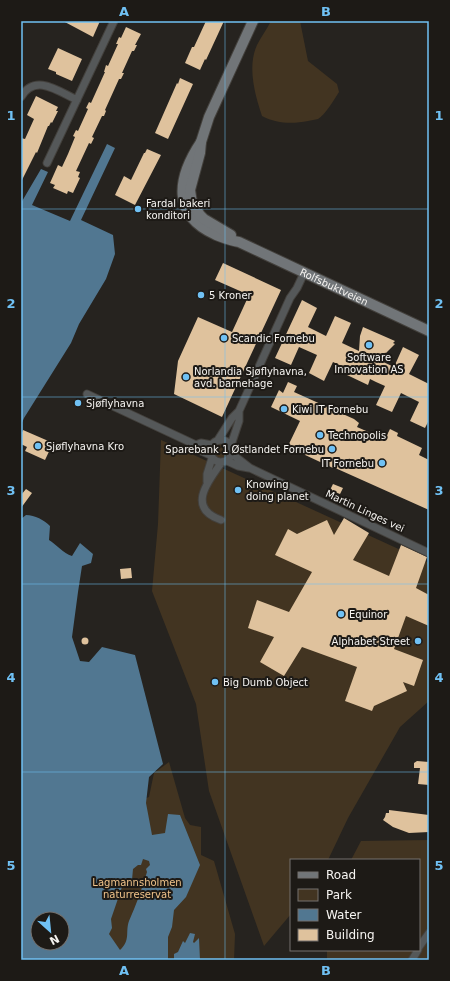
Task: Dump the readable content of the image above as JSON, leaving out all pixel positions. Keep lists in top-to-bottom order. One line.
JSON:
{"streets":{"street":["Rolfsbuktveien","Martin Linges vei"]},"parks":["Lagmannsholmen naturreservat"],"places":["Fardal bakeri konditori","5 Kroner","Scandic Fornebu","Software Innovation AS","Norlandia Sjøflyhavna, avd. barnehage","Sjøflyhavna","Kiwi IT Fornebu","Technopolis","Sjøflyhavna Kro","Sparebank 1 Østlandet Fornebu","IT Fornebu","Knowing doing planet","Equinor","Alphabet Street","Big Dumb Object"],"legend":["Road","Park","Water","Building"],"north":"bottom right","grid":{"columns":["A","B"],"rows":["1","2","3","4","5"]}}
